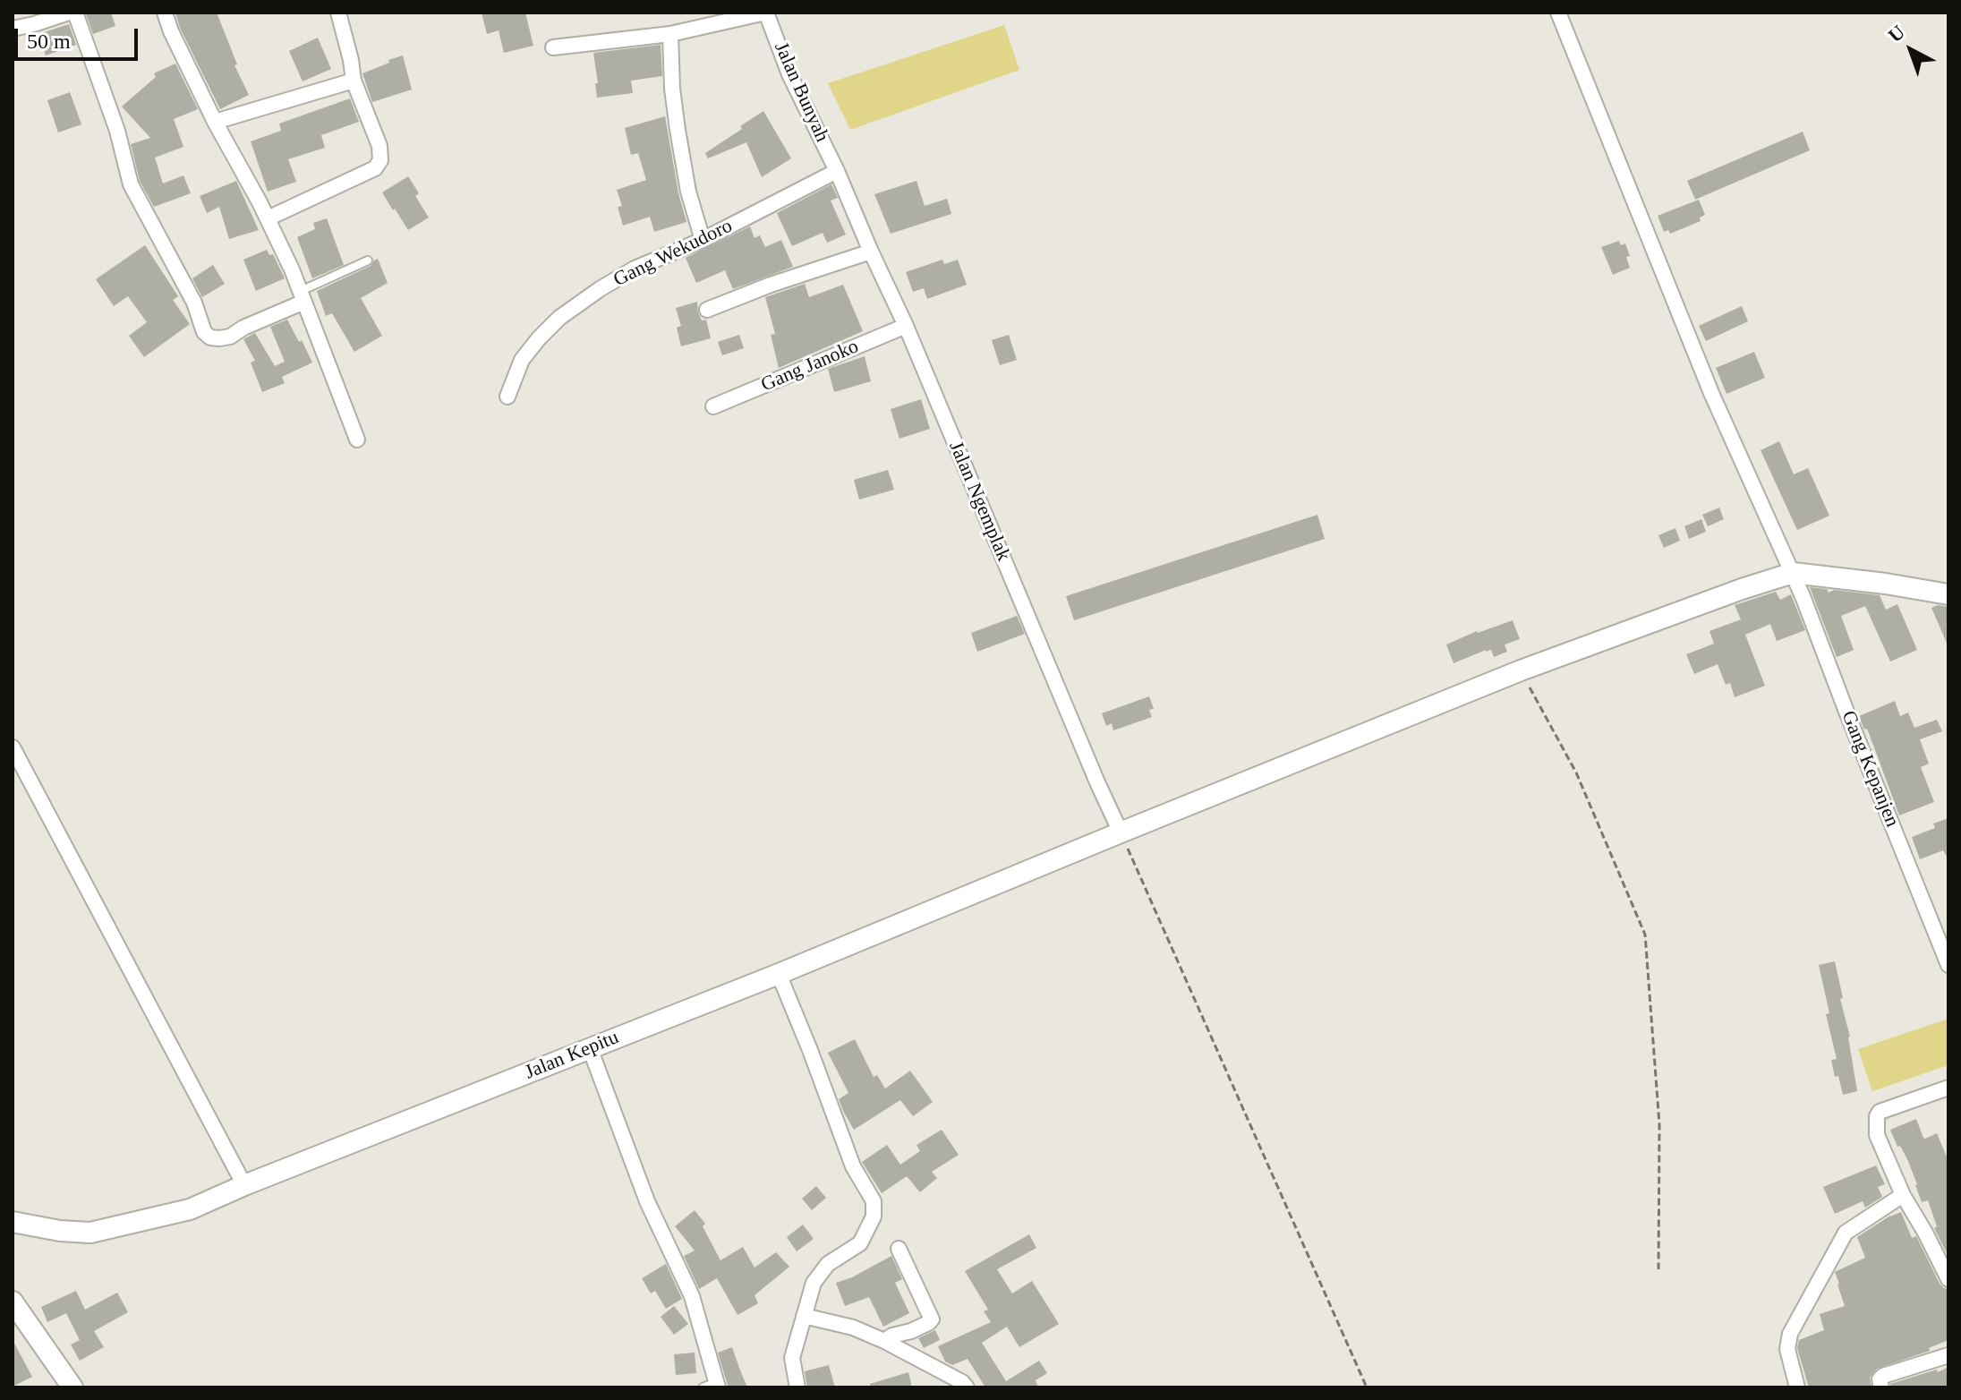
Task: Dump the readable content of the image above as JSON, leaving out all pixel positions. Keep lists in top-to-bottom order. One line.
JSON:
{"streets":{"street":["Jalan Bunyah","Gang Wekudoro","Gang Janoko","Jalan Ngemplak","Gang Kepanjen","Jalan Kepitu"]},"crossings":[["Jalan Bunyah","Gang Wekudoro"],["Jalan Bunyah","Jalan Ngemplak"],["Gang Wekudoro","Jalan Ngemplak"],["Gang Janoko","Jalan Ngemplak"],["Jalan Ngemplak","Jalan Kepitu"],["Gang Kepanjen","Jalan Kepitu"]],"scale_bar":"50 m","north":"top left"}
